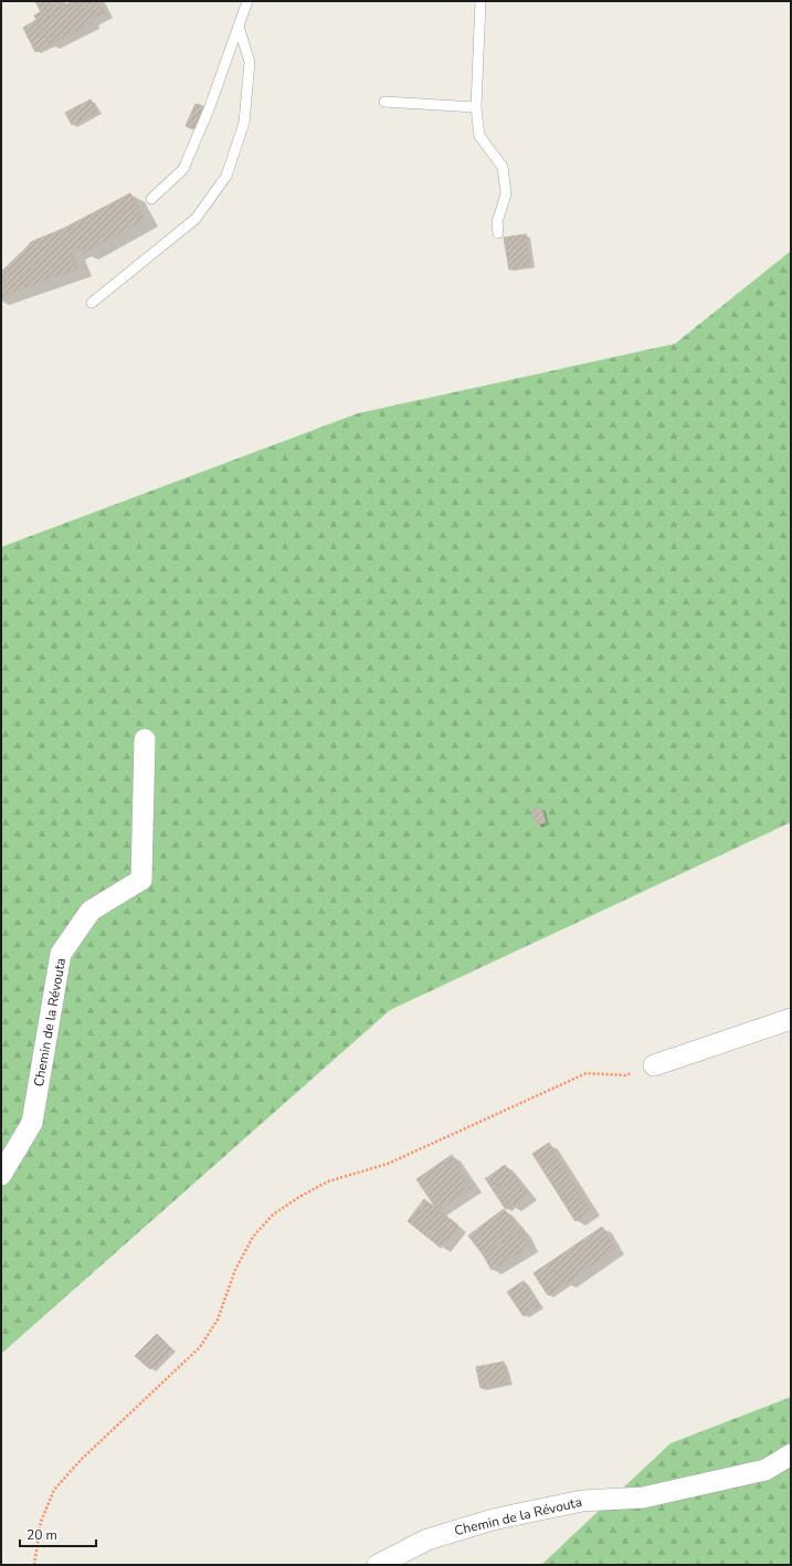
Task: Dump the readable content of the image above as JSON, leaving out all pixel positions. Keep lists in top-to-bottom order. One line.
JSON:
{"streets":{"street":["Chemin de la Révouta"]},"scale_bar":"20 m"}
